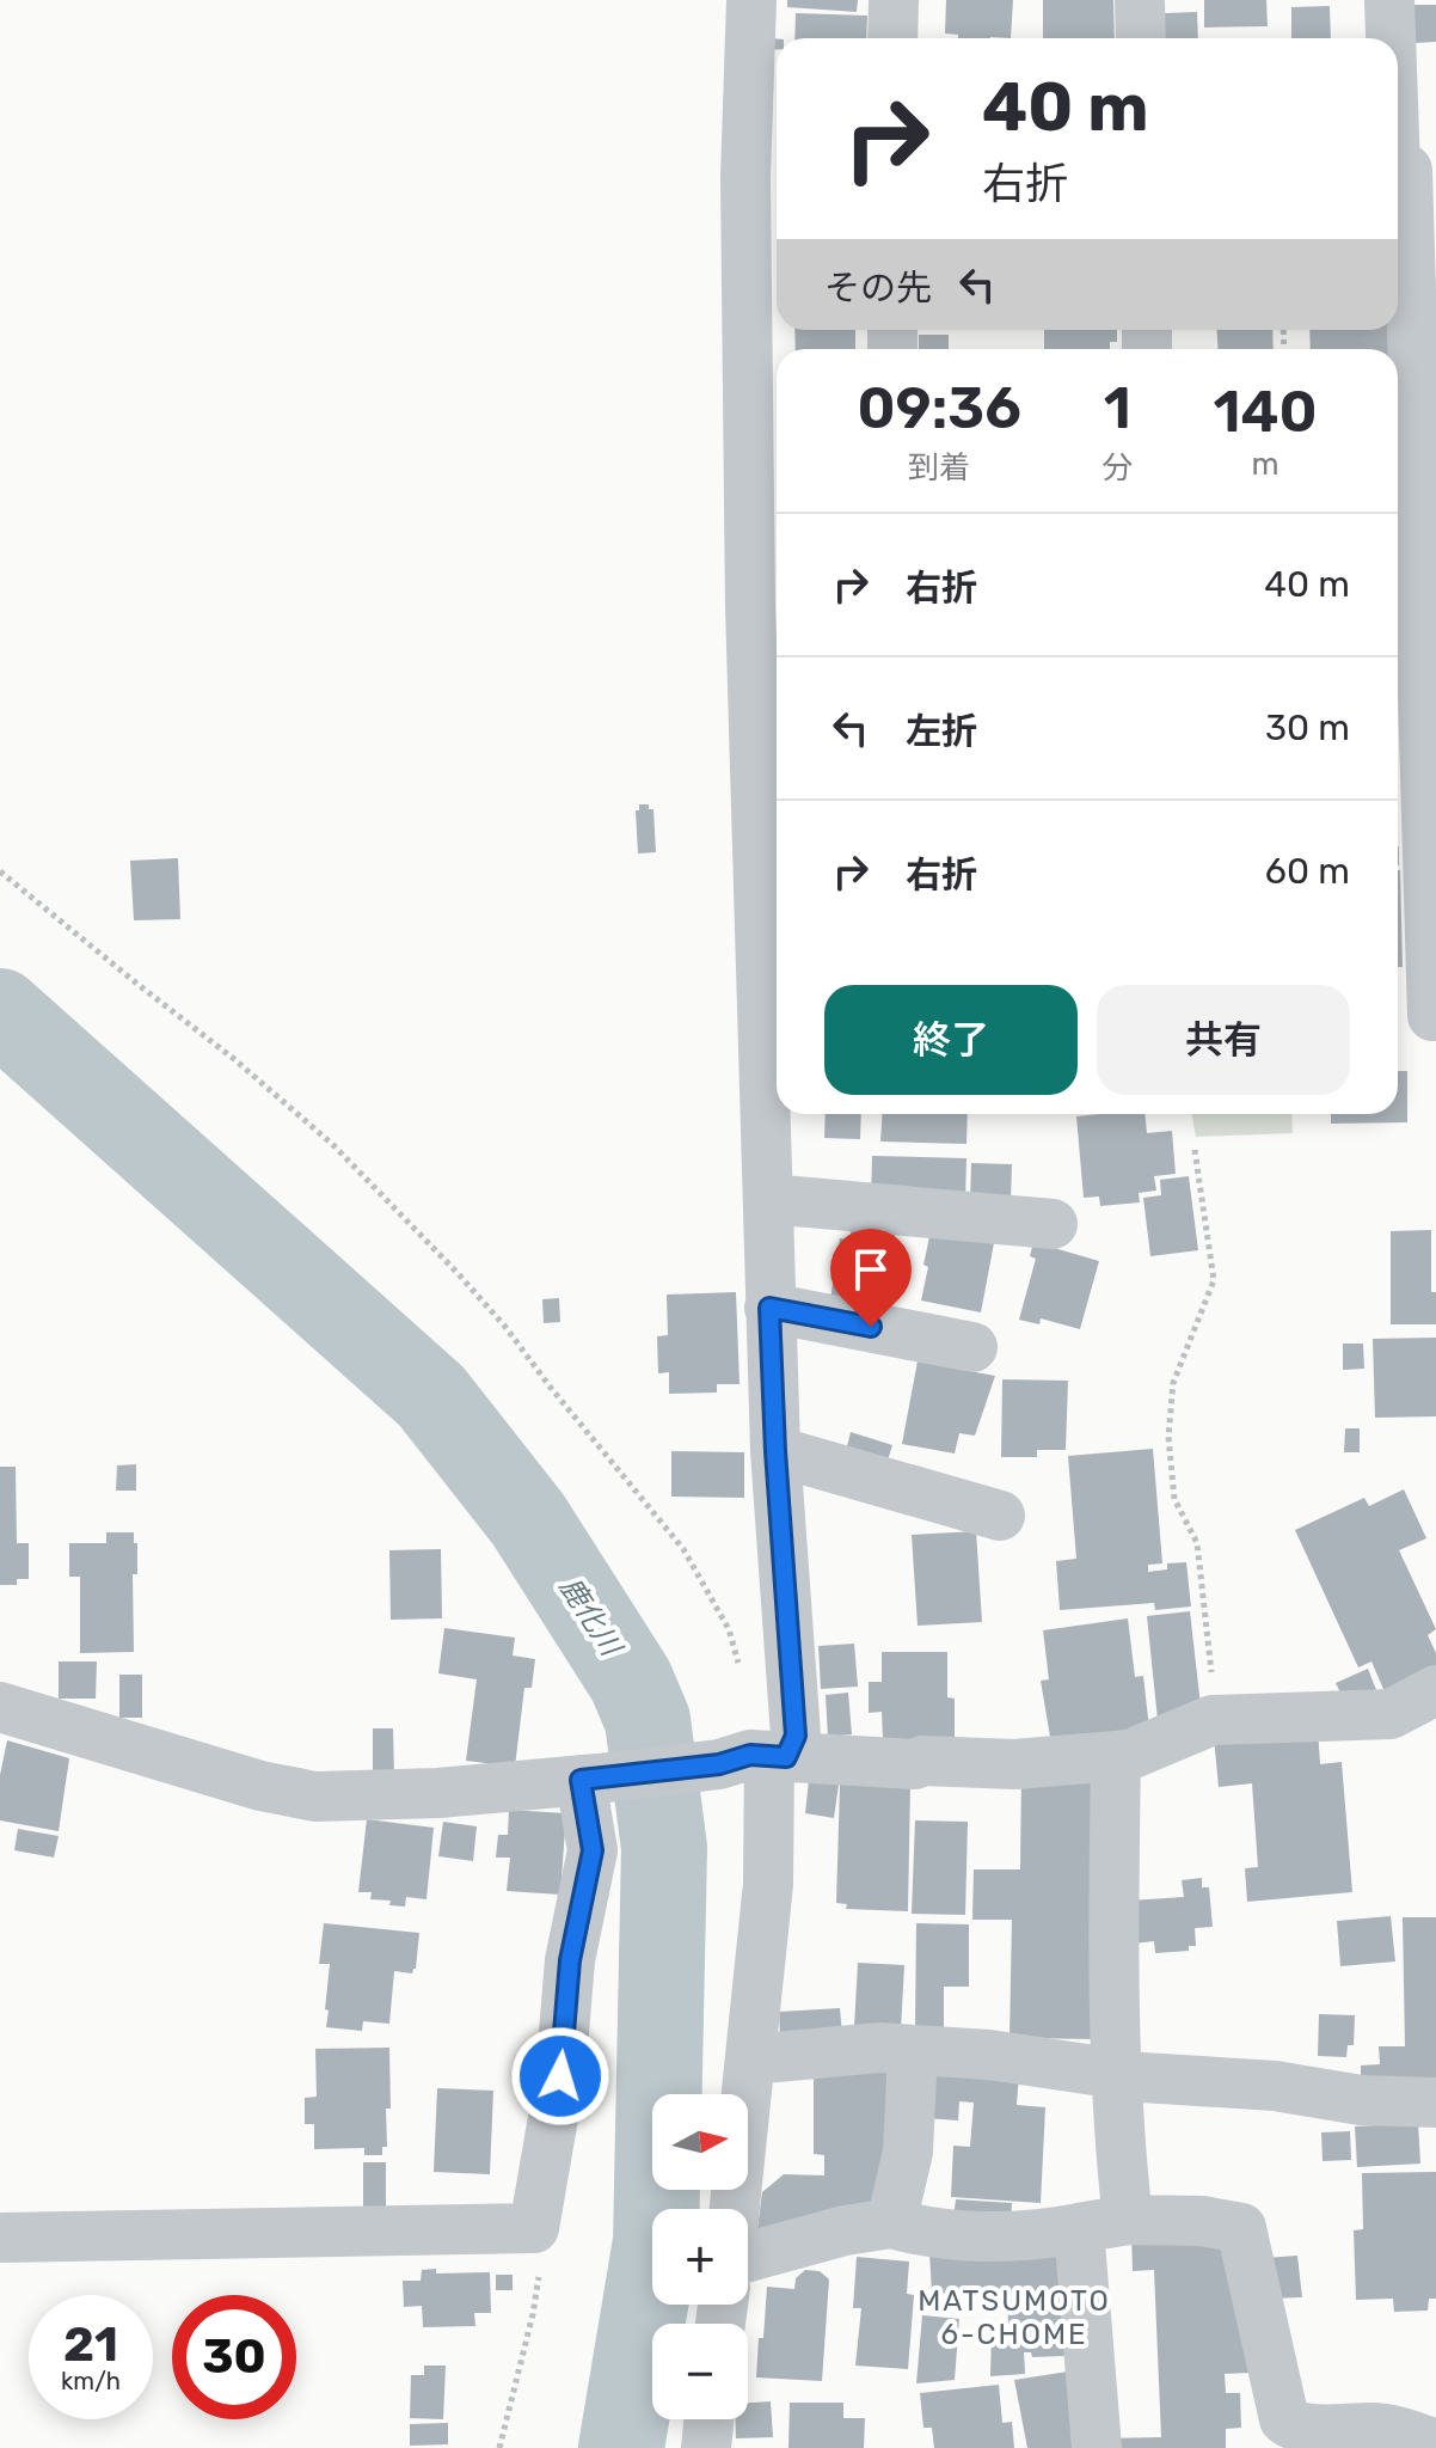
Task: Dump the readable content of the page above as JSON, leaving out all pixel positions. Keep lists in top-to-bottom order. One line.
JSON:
{"districts":["MATSUMOTO 6-CHOME"],"water":["鹿化川"],"north":"right","page":{"turn":["40 m","右折"],"then":"その先","eta":["09:36","到着","1","分","140","m"],"list":[{"name":"右折","value":"40 m"},{"name":"左折","value":"30 m"},{"name":"右折","value":"60 m"}],"buttons":["終了","共有"],"map_buttons":["+","−"],"speed":"21 km/h","limit":"30"}}
